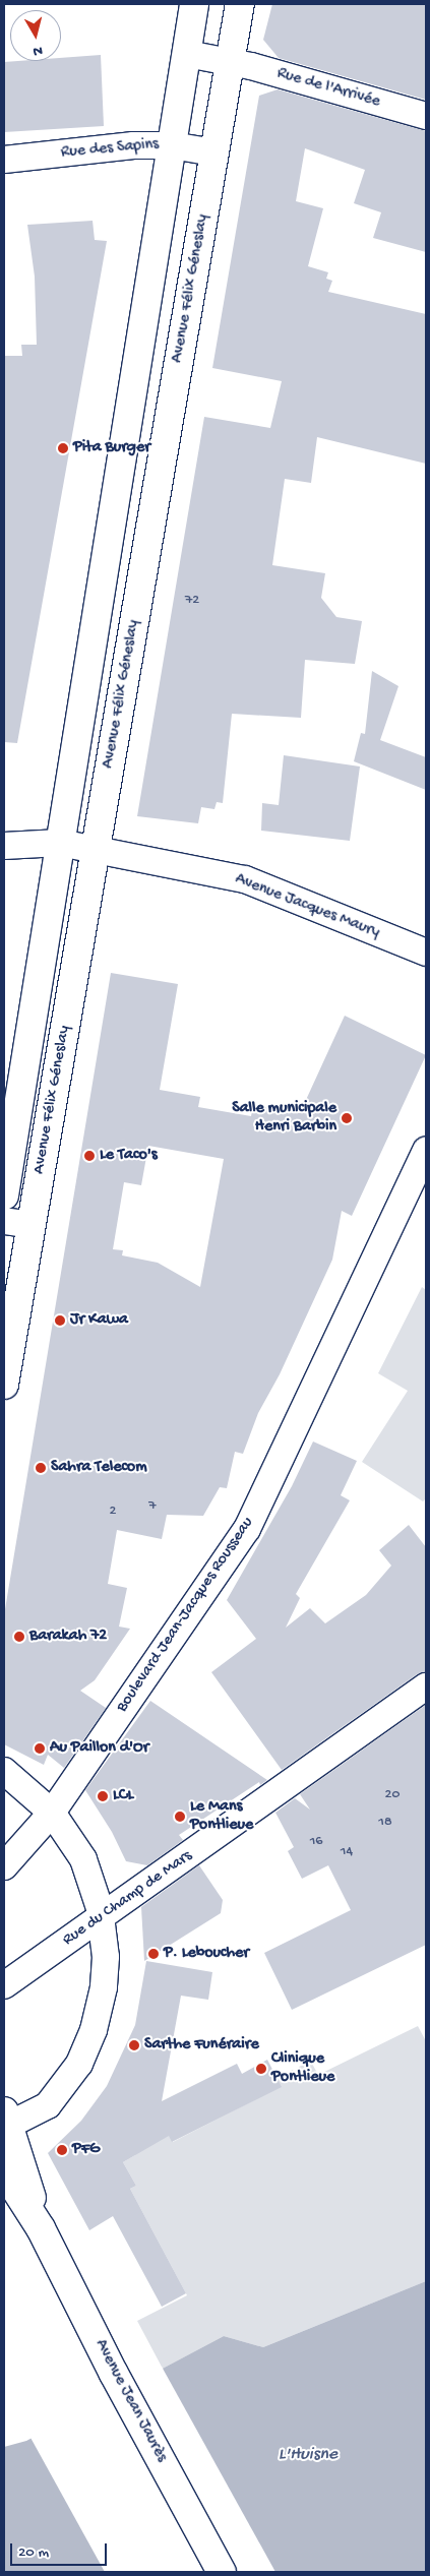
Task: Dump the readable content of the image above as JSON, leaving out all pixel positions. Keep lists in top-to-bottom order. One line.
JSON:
{"streets":{"main road":["Avenue Félix Géneslay","Avenue Jean Jaurès"],"street":["Rue de l'Arrivée","Rue des Sapins","Avenue Jacques Maury","Boulevard Jean-Jacques Rousseau","Rue du Champ de Mars"]},"crossings":[["Rue de l'Arrivée","Avenue Félix Géneslay"],["Rue des Sapins","Avenue Félix Géneslay"],["Avenue Félix Géneslay","Avenue Jacques Maury"]],"water":["L'Huisne"],"places":["Pita Burger","Salle municipale Henri Barbin","Le Taco's","Jr Kawa","Sahra Telecom","Barakah 72","Au Paillon d'Or","LCL","Le Mans Pontlieue","P. Leboucher","Sarthe Funéraire","Clinique Pontlieue","PFG"],"house_numbers":["72","7","2","20","18","16","14"],"scale_bar":"20 m","north":"bottom"}
